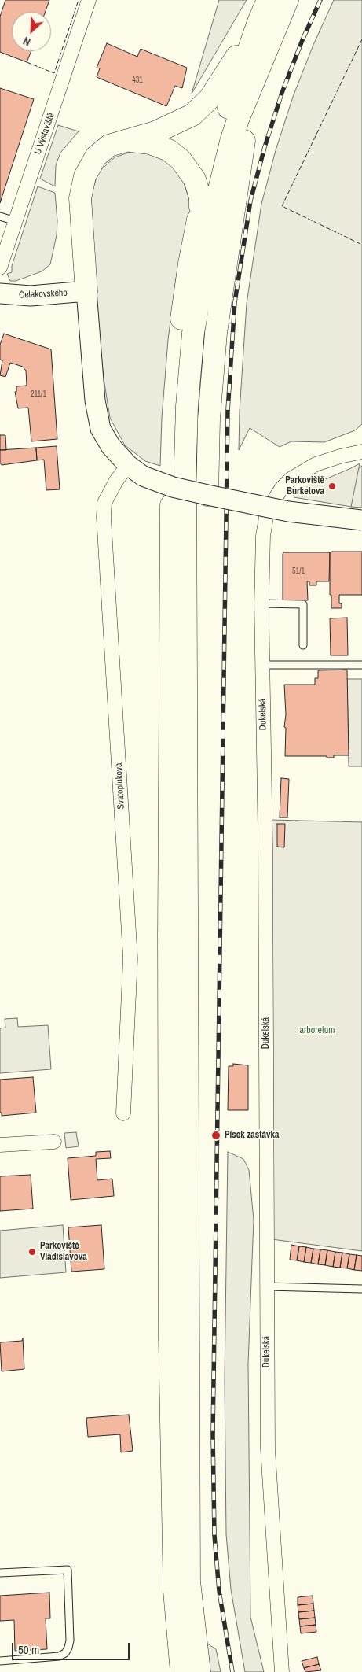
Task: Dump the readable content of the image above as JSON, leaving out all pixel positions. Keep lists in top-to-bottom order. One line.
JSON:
{"streets":{"main road":["Čelakovského"],"street":["U Výstaviště","Dukelská","Svatoplukova"]},"parks":["arboretum"],"places":["Parkoviště Burketova","Písek zastávka","Parkoviště Vladislavova"],"house_numbers":["431","211/1","51/1"],"scale_bar":"50 m","north":"bottom left"}
